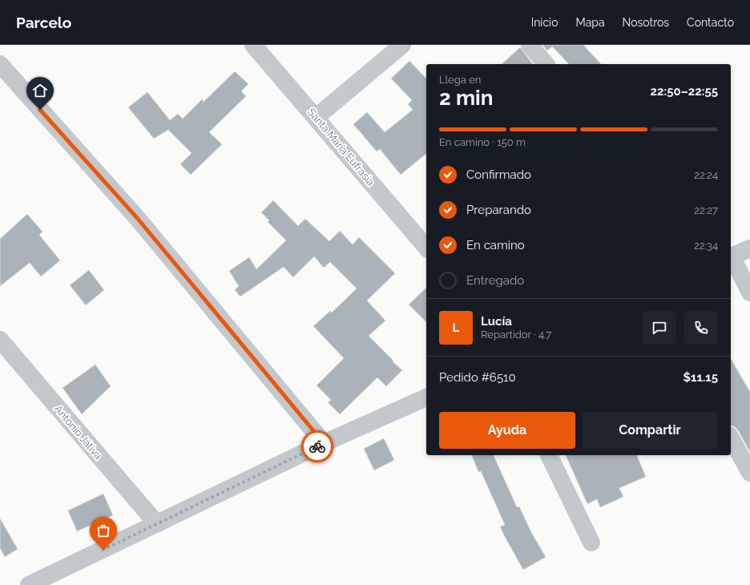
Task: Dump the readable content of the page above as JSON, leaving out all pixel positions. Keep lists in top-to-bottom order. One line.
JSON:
{"streets":{"street":["Santa María Eufrasia","Antonio Játiva"]},"page":{"header":"Parcelo","nav":["Inicio","Mapa","Nosotros","Contacto"],"heading":["2 min","Llega en","22:50–22:55"],"panel":["Lucía","Repartidor · 4.7","Pedido #6510","$11.15"],"bar":"En camino · 150 m","list":[["Confirmado","22:24"],["Preparando","22:27"],["En camino","22:34"],"Entregado"],"round":"L","buttons":["Ayuda","Compartir"]}}
